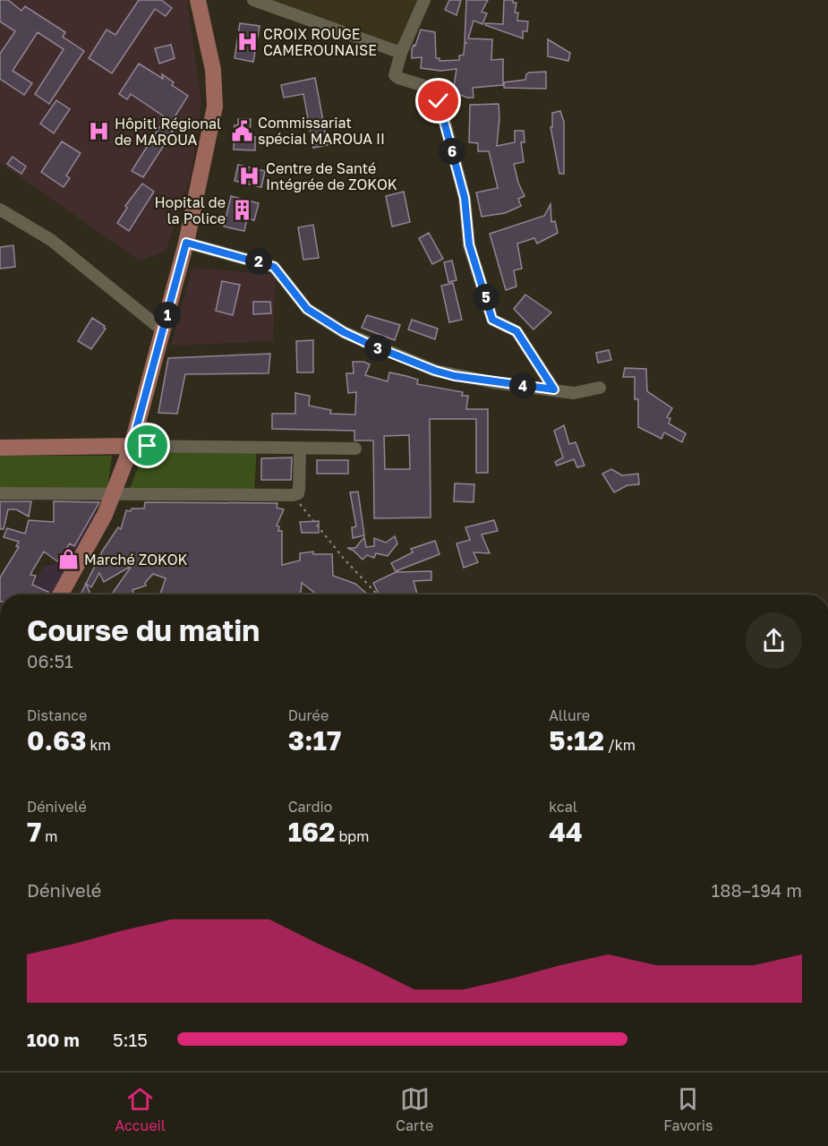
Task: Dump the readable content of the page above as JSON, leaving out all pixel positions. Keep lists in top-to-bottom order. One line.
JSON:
{"places":{"hospital":["CROIX ROUGE CAMEROUNAISE","Hôpitl Régional de MAROUA","Centre de Santé Intégrée de ZOKOK"],"public building":["Commissariat spécial MAROUA II"],"building":["Hopital de la Police"],"shop":["Marché ZOKOK"]},"page":{"pins":["6","2","5","1","3","4"],"heading":["Course du matin","06:51"],"stats":[["Distance","0.63 km"],["Durée","3:17"],["Allure","5:12 /km"],["Dénivelé","7 m"],["Cardio","162 bpm"],["kcal","44"]],"chart":["Dénivelé","188–194 m"],"list":[{"name":"100 m","note":"5:15"}],"tabs":["Accueil","Carte","Favoris"]}}
